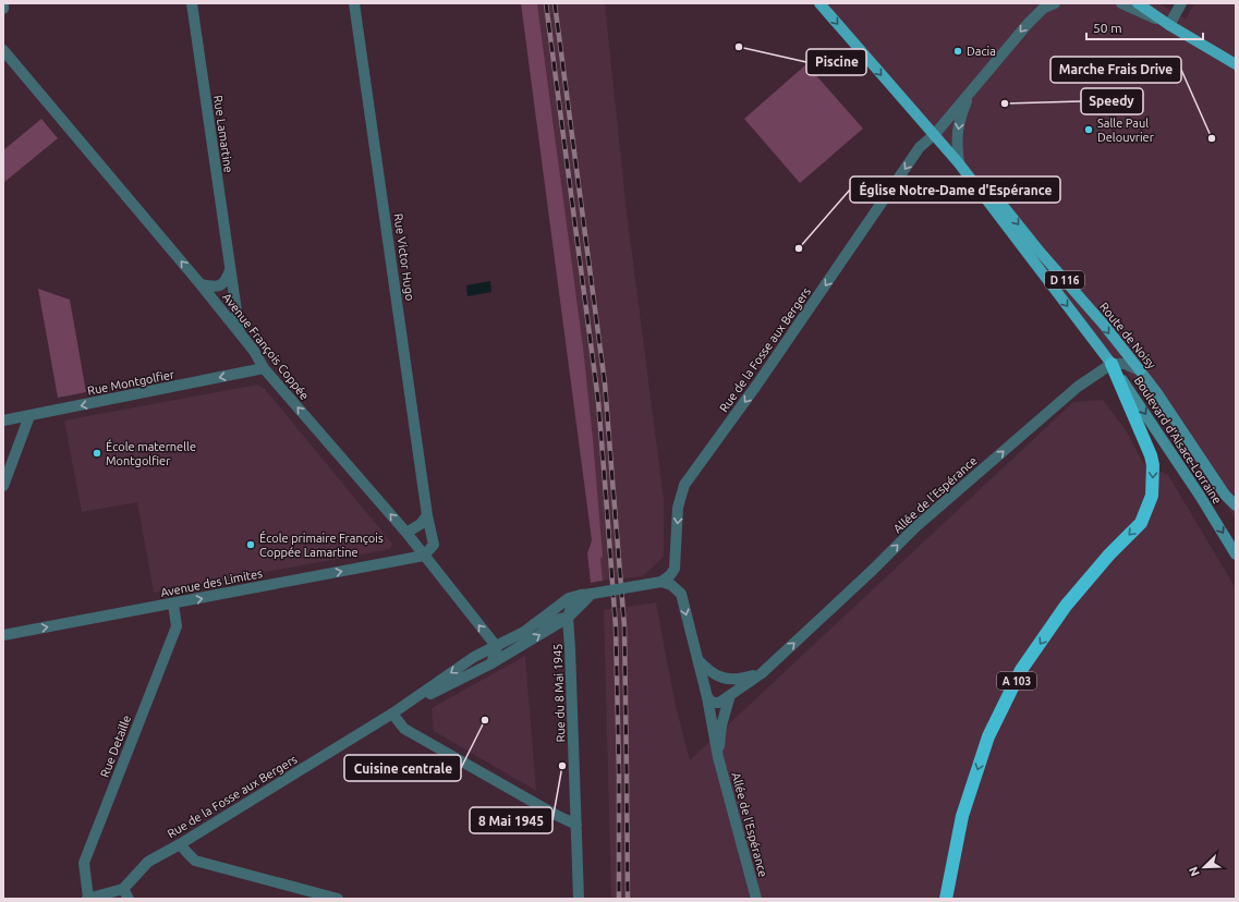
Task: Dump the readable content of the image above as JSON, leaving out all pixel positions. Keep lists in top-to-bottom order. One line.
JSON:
{"streets":{"highway":["A 103"],"main road":["D 116","Route de Noisy","Boulevard d'Alsace-Lorraine"],"street":["Rue Lamartine","Rue Victor Hugo","Avenue François Coppée","Rue de la Fosse aux Bergers","Rue Montgolfier","Allée de l'Espérance","Avenue des Limites","Rue du 8 Mai 1945","Rue Detaille"]},"crossings":[["Rue Lamartine","Avenue François Coppée"],["Rue Victor Hugo","Avenue François Coppée"],["Rue Victor Hugo","Avenue des Limites"],["Route de Noisy","Rue de la Fosse aux Bergers"],["Route de Noisy","Boulevard d'Alsace-Lorraine"],["Route de Noisy","Allée de l'Espérance"],["Route de Noisy","A 103"],["Avenue François Coppée","Rue de la Fosse aux Bergers"],["Avenue François Coppée","Rue Montgolfier"],["Avenue François Coppée","Avenue des Limites"],["Rue de la Fosse aux Bergers","Allée de l'Espérance"],["Rue de la Fosse aux Bergers","Rue du 8 Mai 1945"],["Rue de la Fosse aux Bergers","Rue Detaille"],["Boulevard d'Alsace-Lorraine","Allée de l'Espérance"],["Boulevard d'Alsace-Lorraine","A 103"],["Allée de l'Espérance","A 103"],["Avenue des Limites","Rue Detaille"]],"one_way":["Route de Noisy","Avenue François Coppée","Rue Montgolfier","Boulevard d'Alsace-Lorraine","Allée de l'Espérance","Avenue des Limites"],"places":["Piscine","Dacia","Speedy","Salle Paul Delouvrier","Marche Frais Drive","Église Notre-Dame d'Espérance","École maternelle Montgolfier","École primaire François Coppée Lamartine","Cuisine centrale","8 Mai 1945"],"scale_bar":"50 m","north":"bottom left"}
